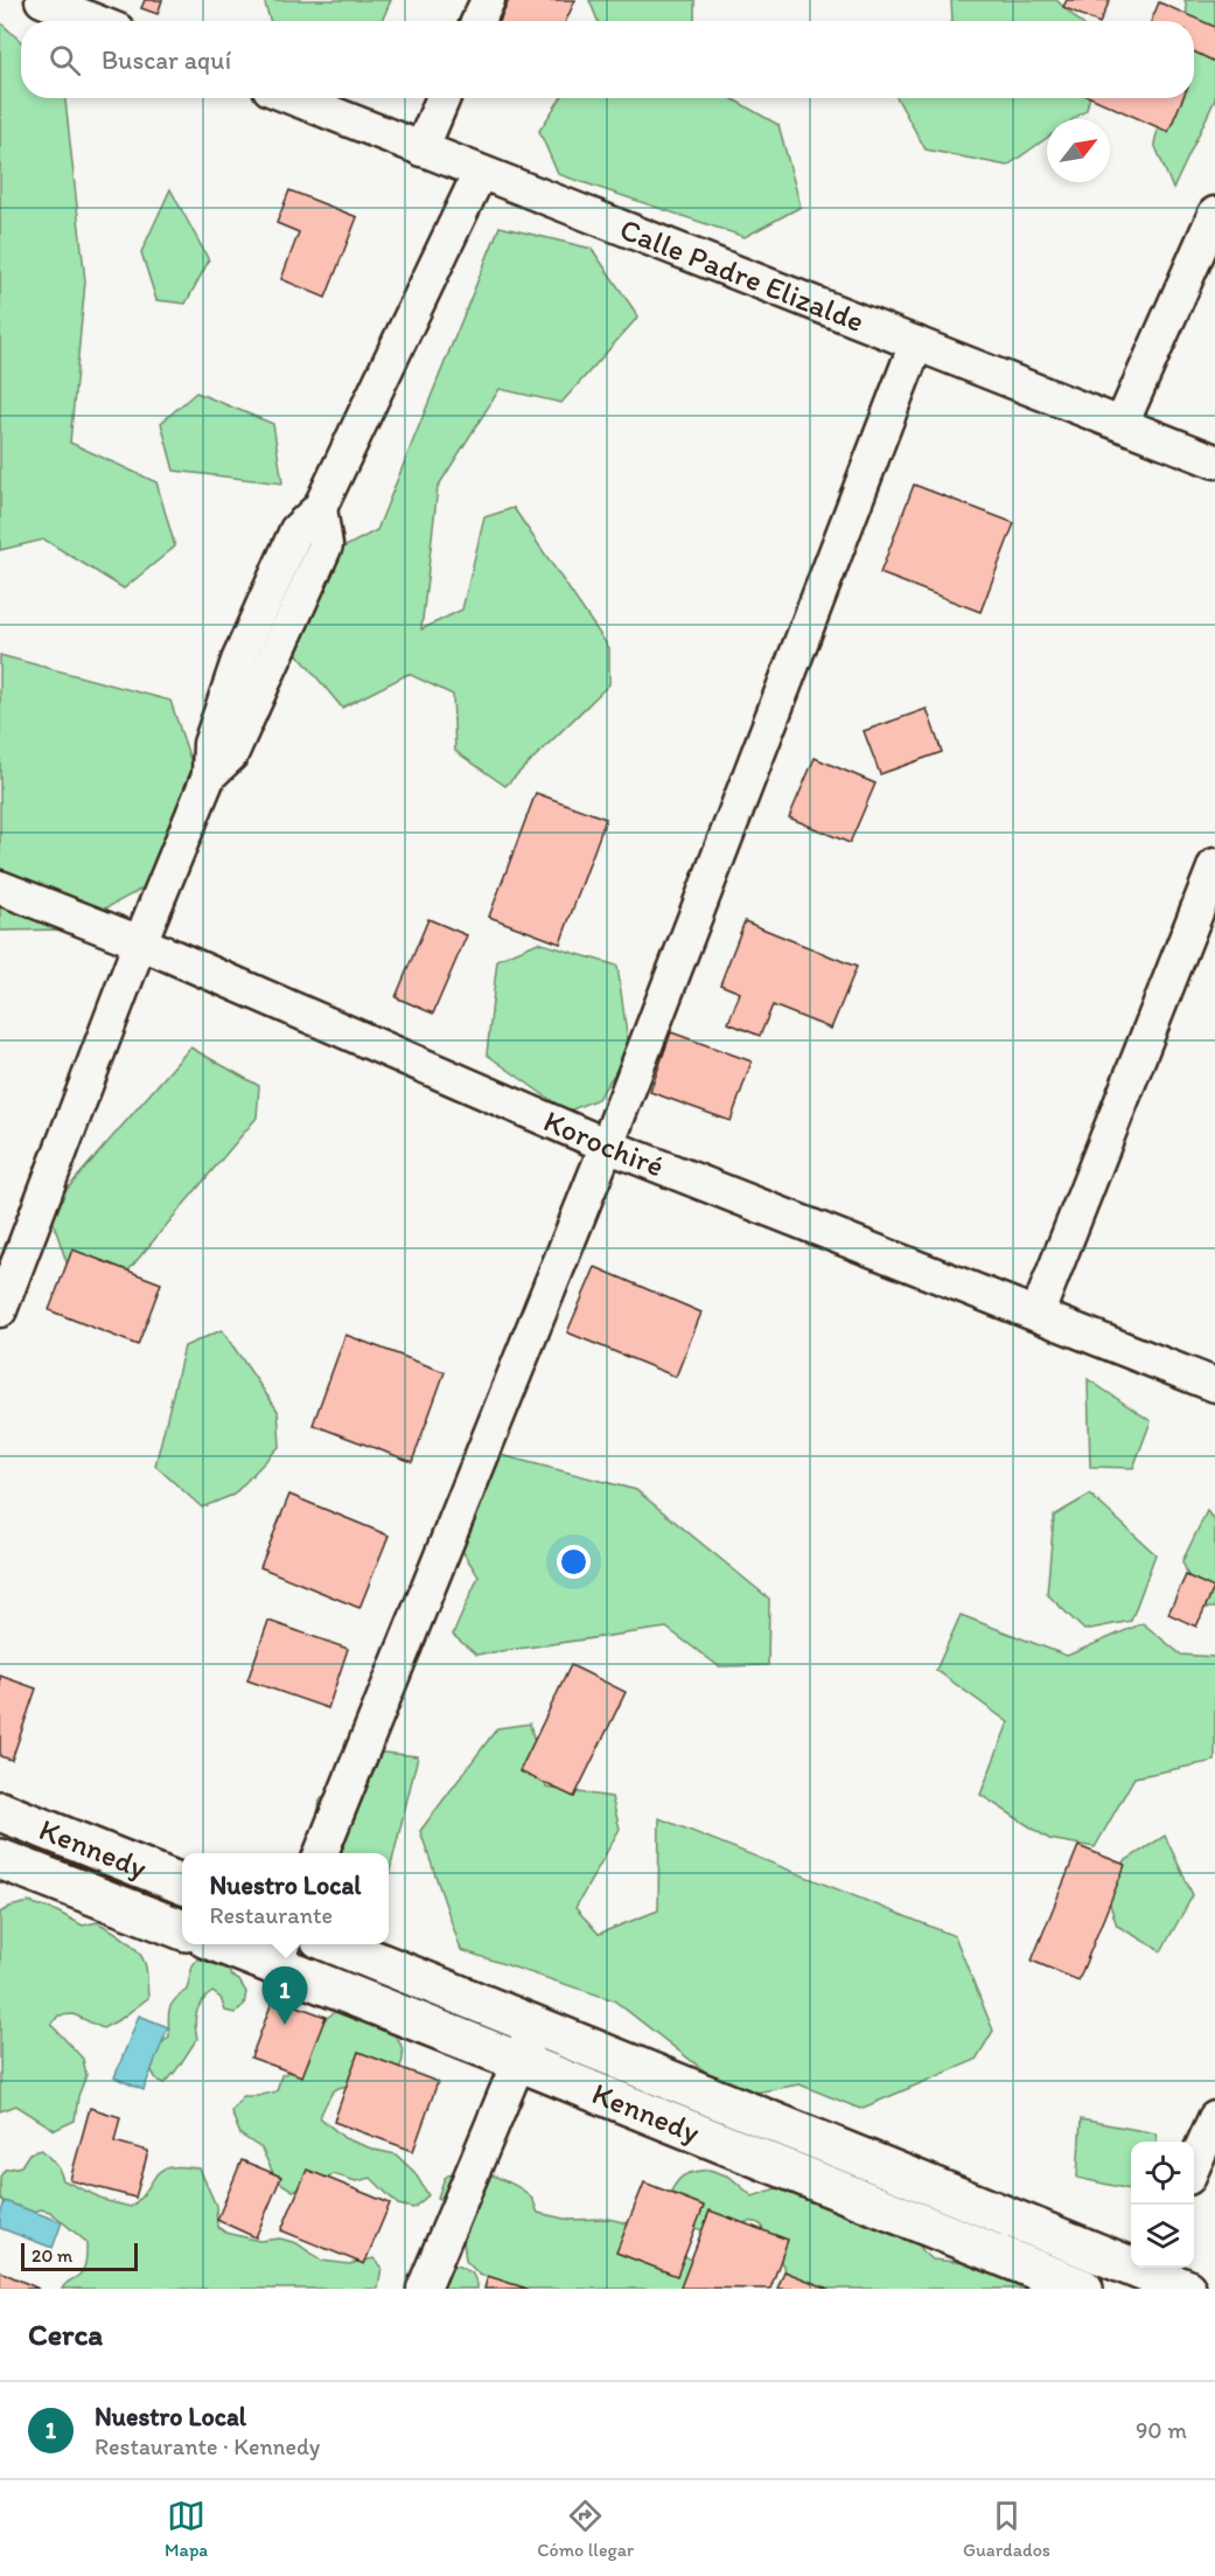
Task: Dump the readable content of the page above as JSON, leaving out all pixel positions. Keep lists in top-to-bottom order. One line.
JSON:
{"streets":{"main road":["Kennedy"],"street":["Calle Padre Elizalde","Korochiré"]},"scale_bar":"20 m","north":"top right","page":{"search":"Buscar aquí","popup":["Nuestro Local","Restaurante"],"pins":"1","scale":"20 m","heading":"Cerca","list":[{"mark":"1","name":"Nuestro Local","note":"Restaurante · Kennedy","value":"90 m"}],"nav":["Mapa","Cómo llegar","Guardados"]}}
